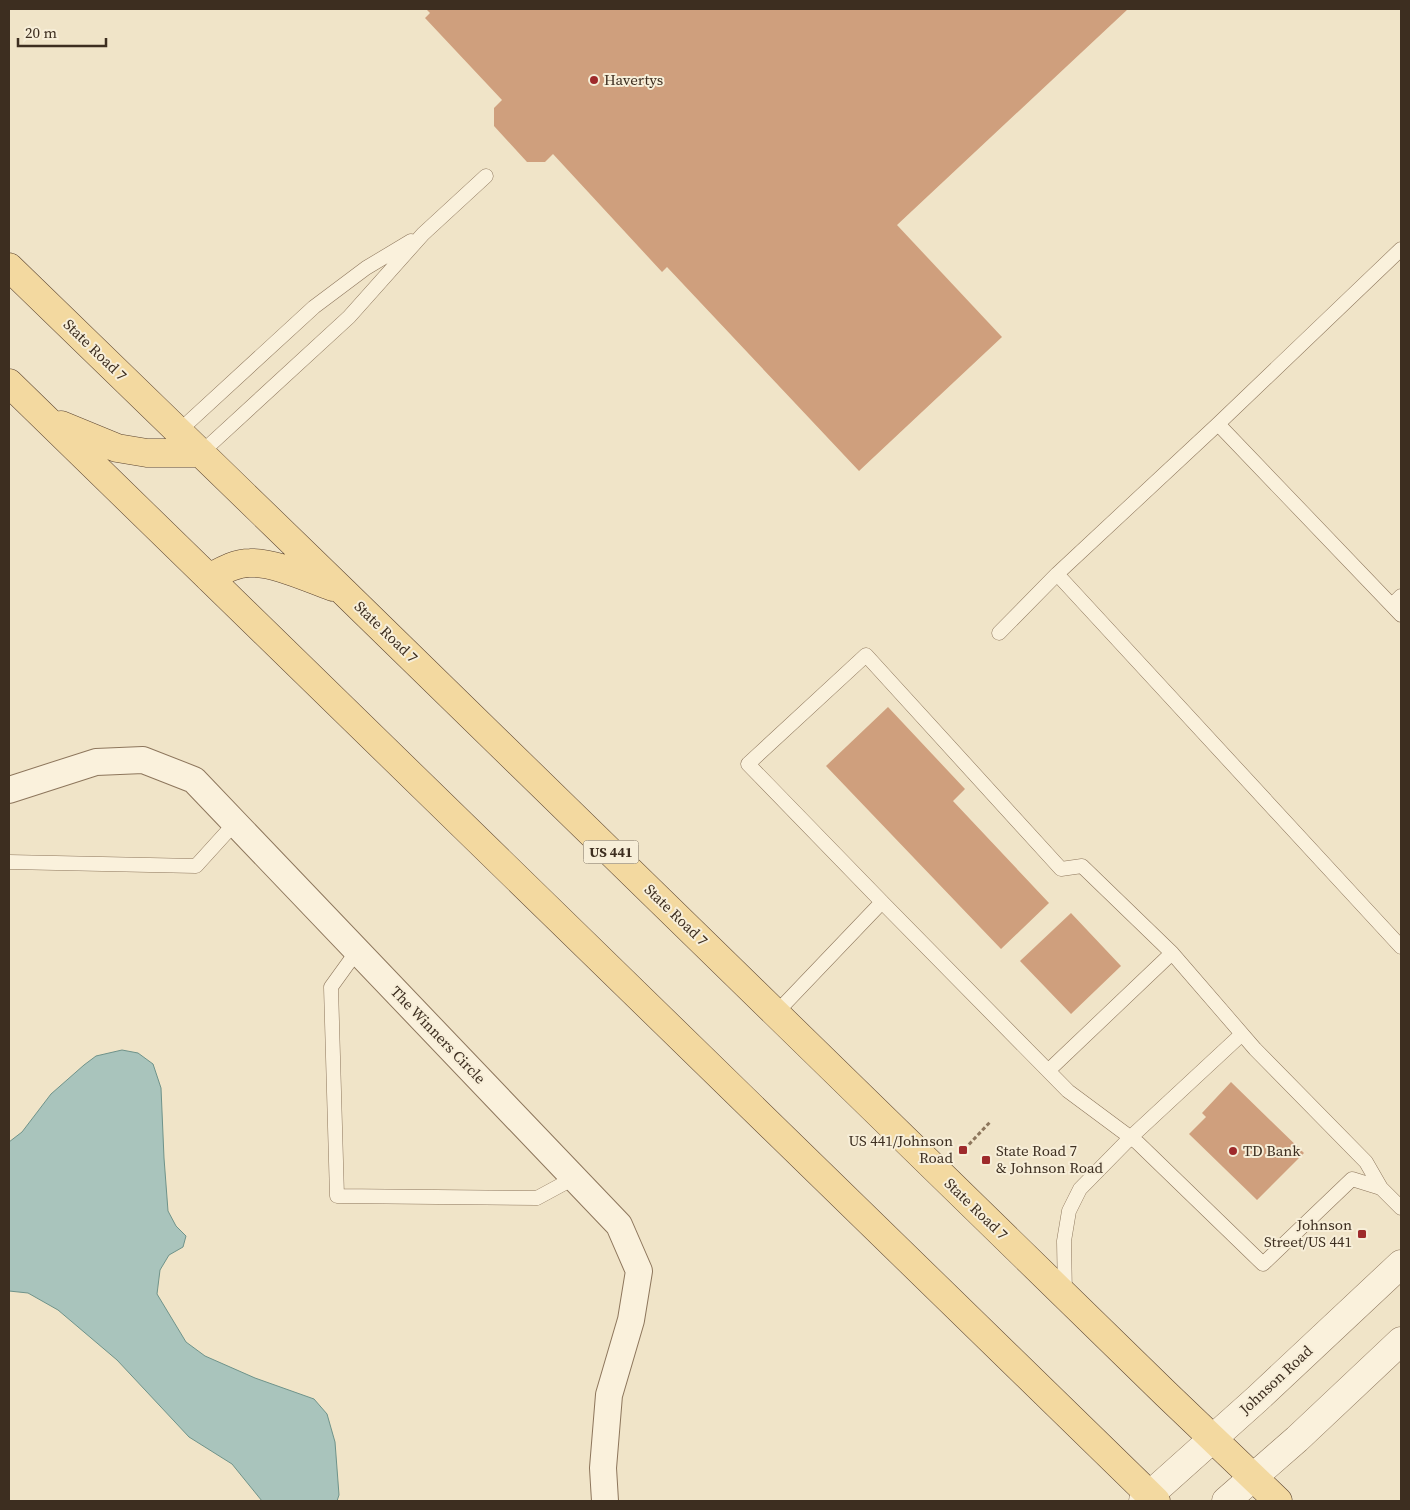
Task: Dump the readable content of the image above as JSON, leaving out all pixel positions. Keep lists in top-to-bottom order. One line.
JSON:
{"streets":{"main road":["State Road 7","US 441"],"street":["The Winners Circle","Johnson Road"]},"crossings":[["State Road 7","Johnson Road"]],"places":{"other":["Havertys","TD Bank"],"transit":["US 441/Johnson Road","State Road 7 & Johnson Road","Johnson Street/US 441"]},"scale_bar":"20 m"}
